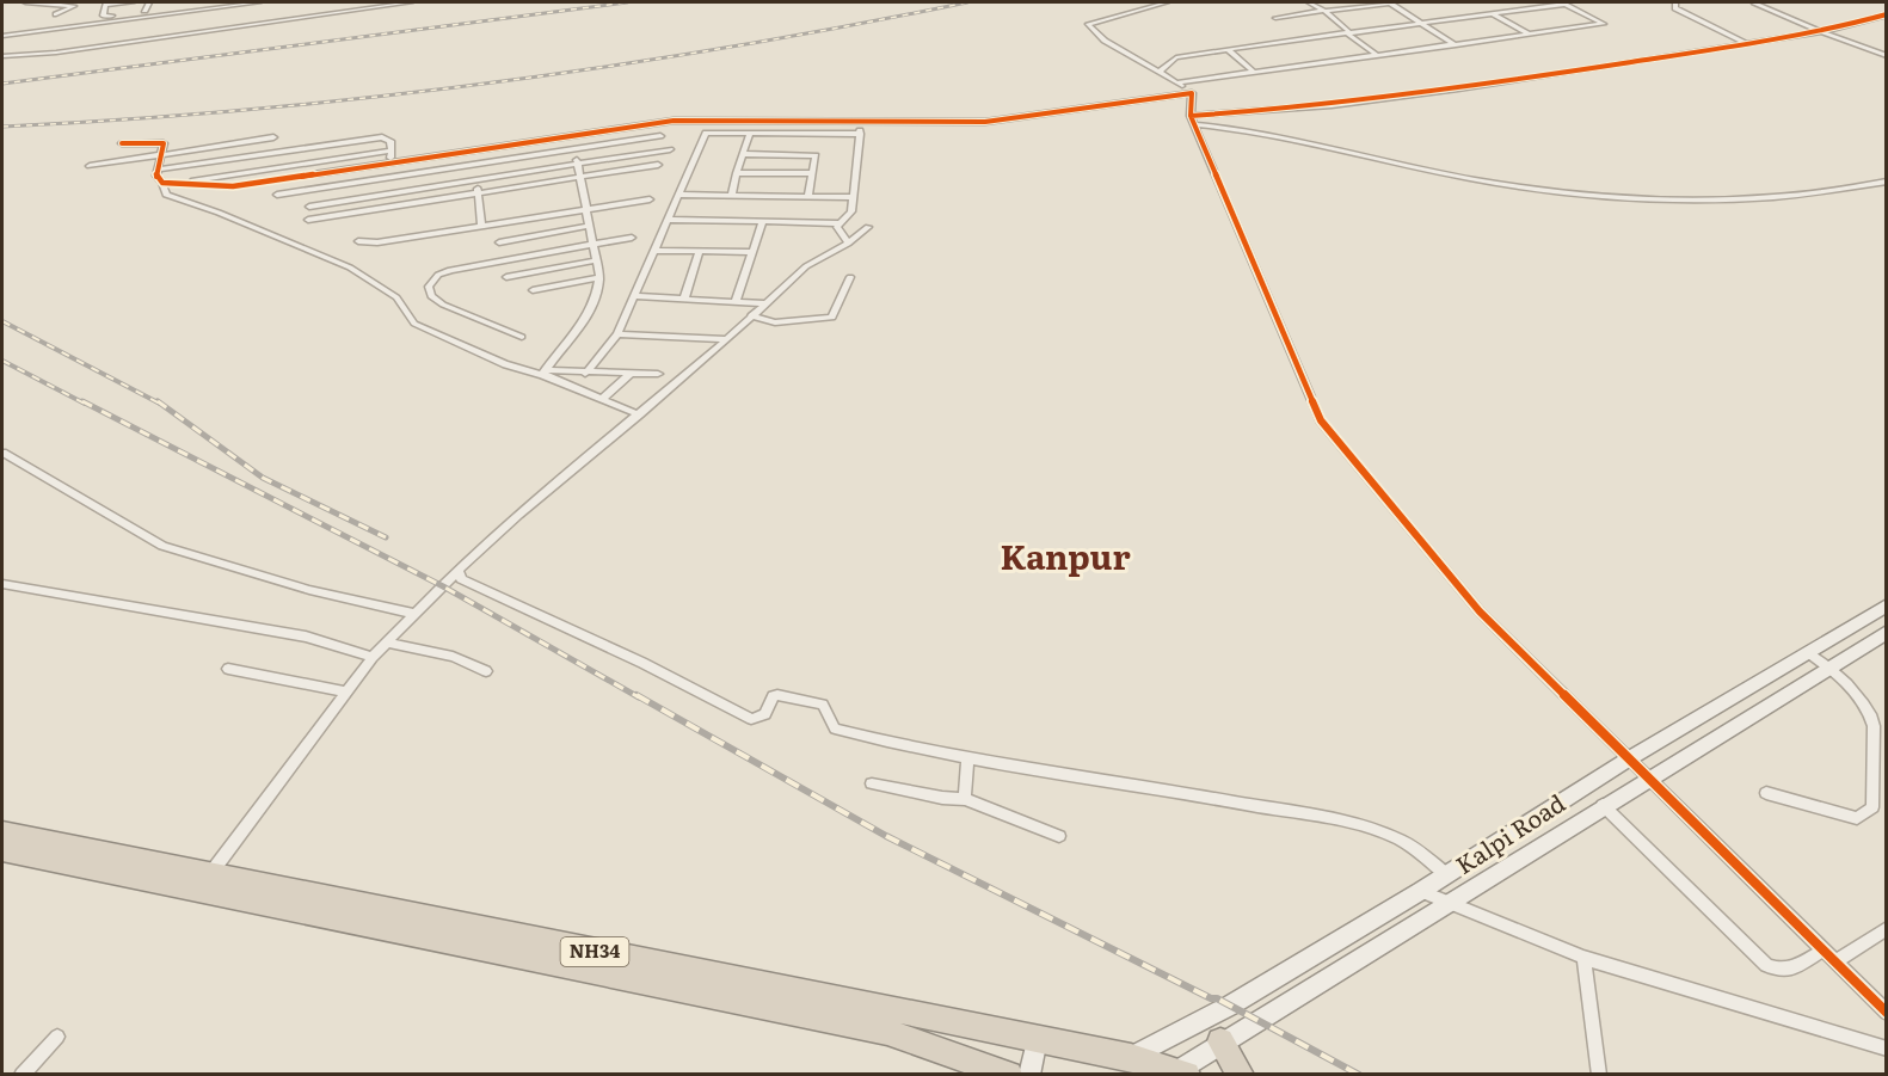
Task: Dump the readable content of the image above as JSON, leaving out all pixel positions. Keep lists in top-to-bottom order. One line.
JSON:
{"streets":{"highway":["NH34"],"main road":["Kalpi Road"]},"crossings":[["Kalpi Road","NH34"]],"districts":["Kanpur"]}
